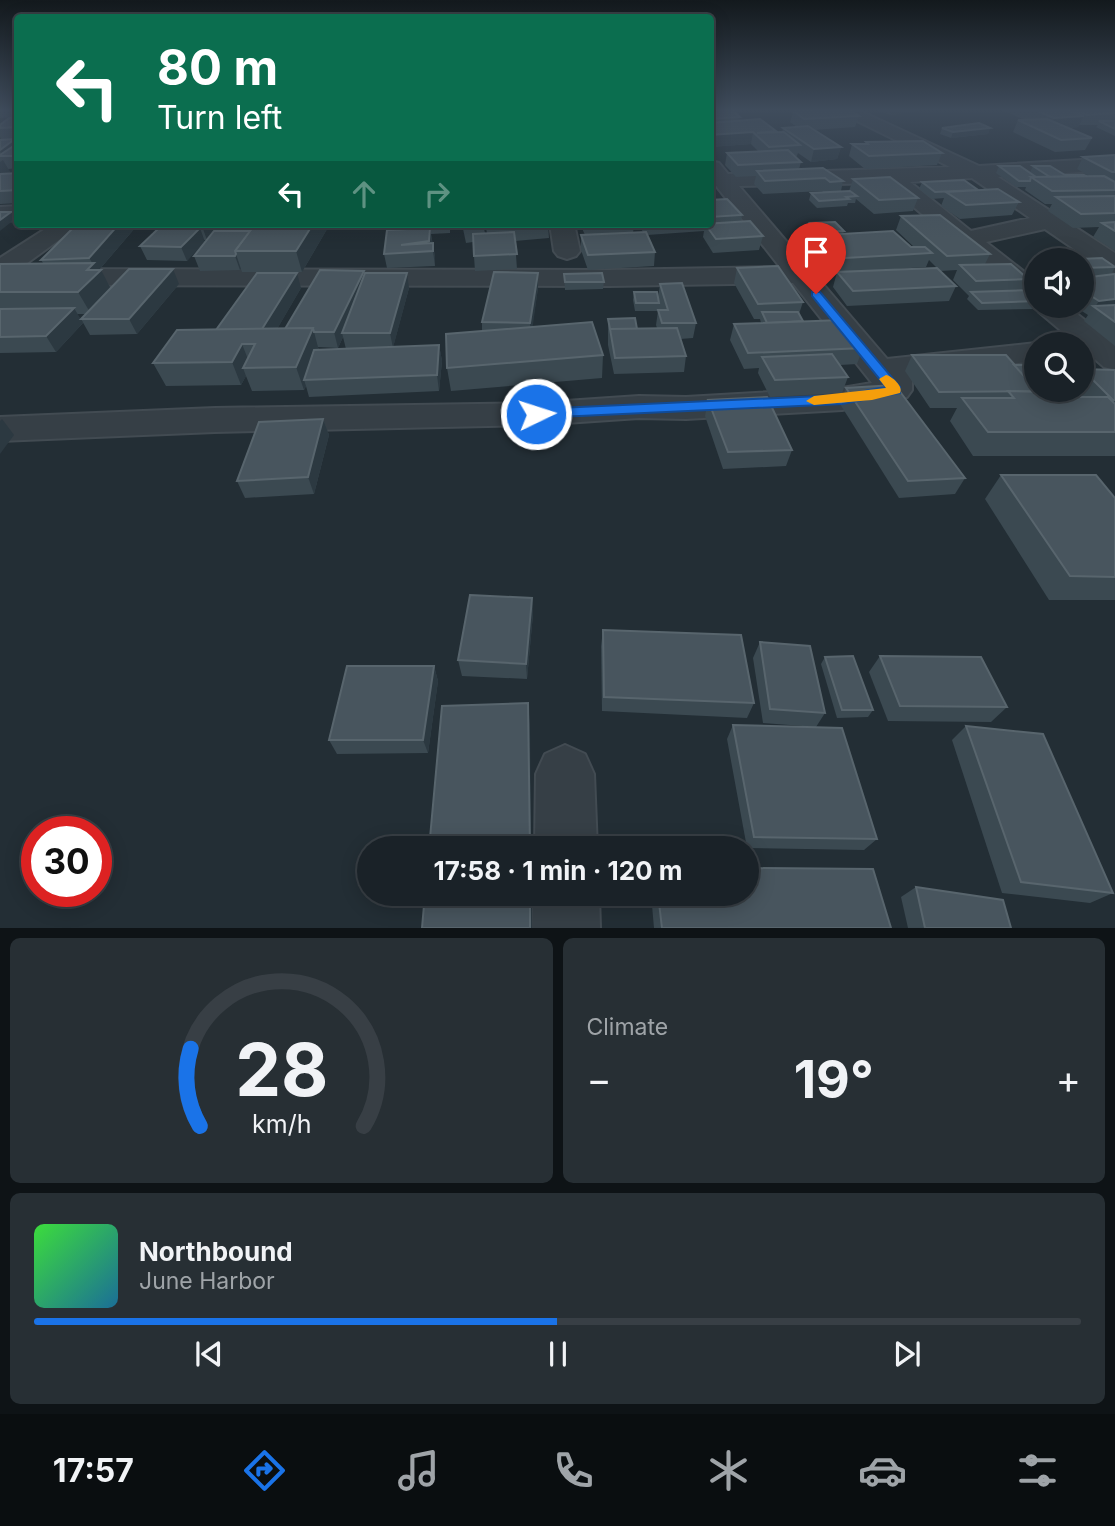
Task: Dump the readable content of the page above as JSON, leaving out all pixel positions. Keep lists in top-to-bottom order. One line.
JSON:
{"page":{"turn":["80 m","Turn left"],"limit":"30","trip":"17:58 · 1 min · 120 m","tile":"Climate","heat":["−","19°","+"],"song":["Northbound","June Harbor"],"tabs":"17:57","gauge":["28","km/h"]}}
